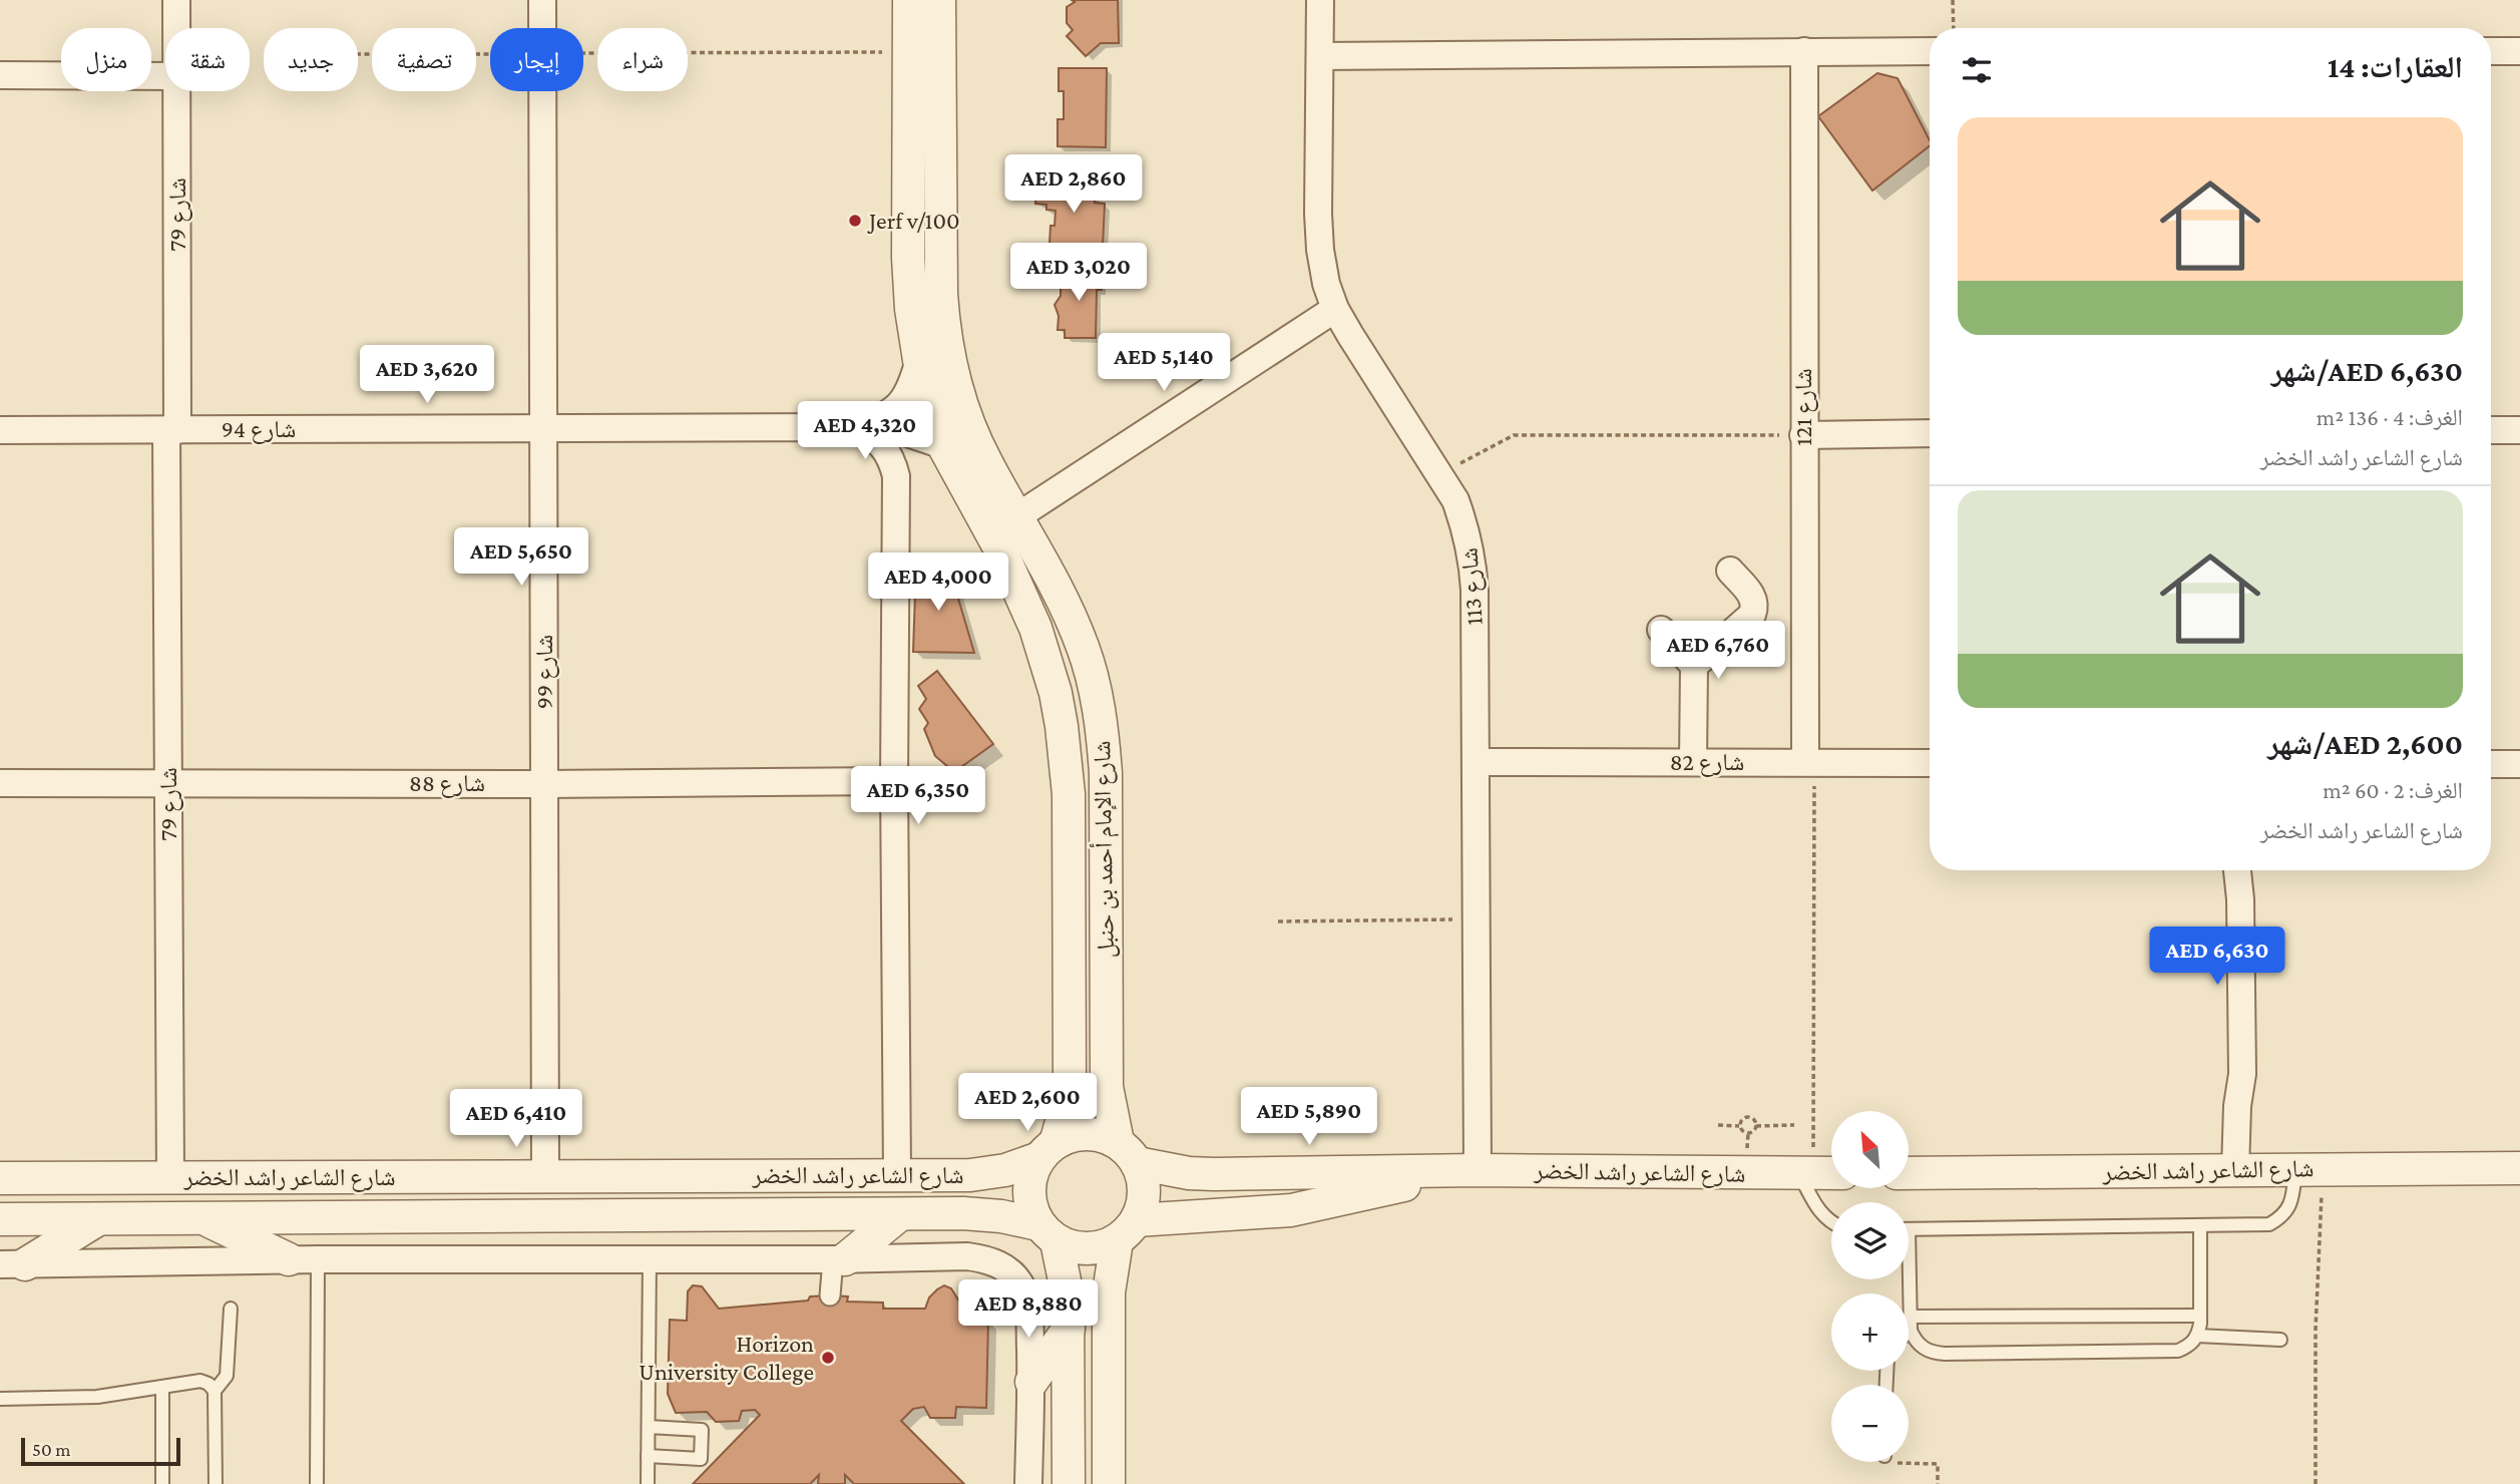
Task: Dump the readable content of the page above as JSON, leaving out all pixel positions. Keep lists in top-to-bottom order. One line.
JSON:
{"streets":{"street":["شارع 79","شارع 121","شارع 94","شارع 113","شارع 99","شارع 82","شارع 88","شارع الإمام أحمد بن حنبل","شارع الشاعر راشد الخضر"]},"crossings":[["شارع 79","شارع 94"],["شارع 79","شارع 88"],["شارع 79","شارع الشاعر راشد الخضر"],["شارع 121","شارع 82"],["شارع 94","شارع 99"],["شارع 94","شارع الإمام أحمد بن حنبل"],["شارع 113","شارع 82"],["شارع 113","شارع الشاعر راشد الخضر"],["شارع 99","شارع 88"],["شارع 99","شارع الشاعر راشد الخضر"],["شارع الإمام أحمد بن حنبل","شارع الشاعر راشد الخضر"]],"places":["Jerf v/100","Horizon University College"],"scale_bar":"50 m","north":"top left","page":{"chip":["شراء","إيجار","تصفية","جديد","شقة","منزل"],"heading":"العقارات: 14","list":[{"name":"AED 6,630/شهر","note":"الغرف: 4 · 136 m² · شارع الشاعر راشد الخضر"},{"name":"AED 2,600/شهر","note":"الغرف: 2 · 60 m² · شارع الشاعر راشد الخضر"}],"price":["AED 2,860","AED 3,020","AED 5,140","AED 3,620","AED 4,320","AED 5,650","AED 4,000","AED 6,760","AED 6,350","AED 6,630","AED 2,600","AED 5,890","AED 6,410","AED 8,880"],"map_buttons":["+","−"],"scale":"50 m"}}
